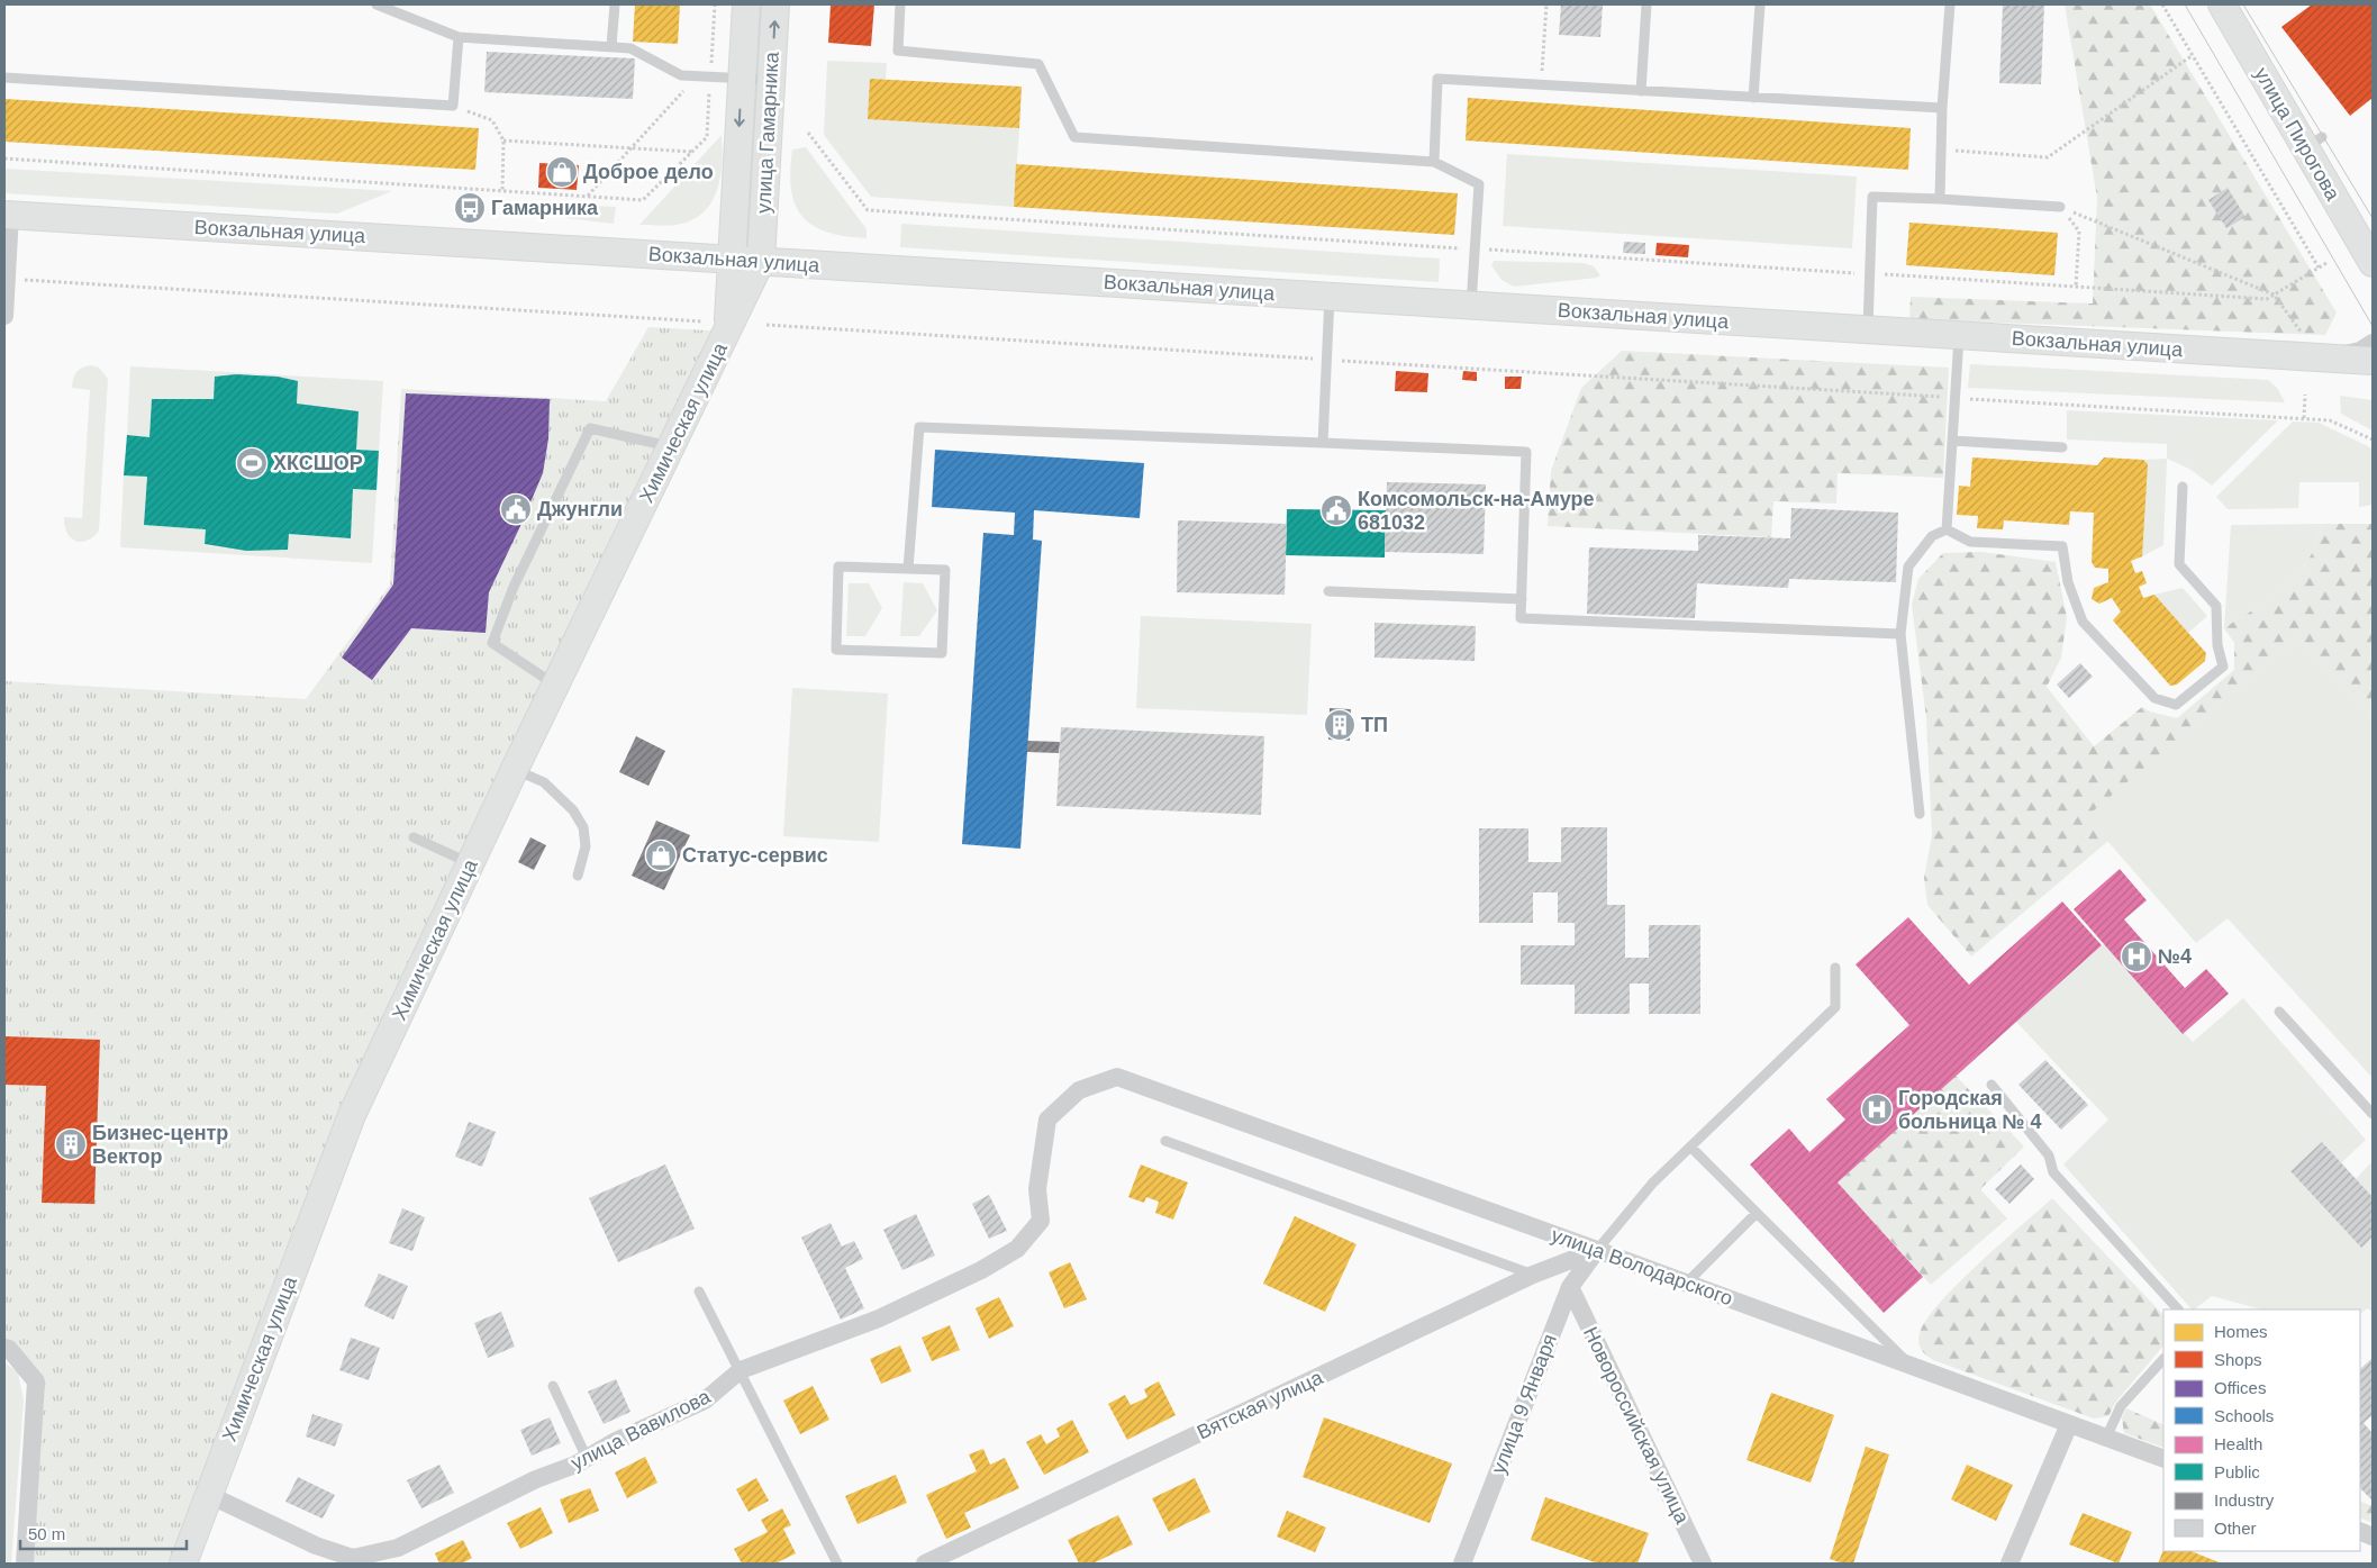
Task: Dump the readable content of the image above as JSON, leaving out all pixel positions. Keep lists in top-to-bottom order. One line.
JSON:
{"streets":{"main road":["улица Гамарника","улица Пирогова","Вокзальная улица","Химическая улица"],"street":["улица Володарского","улица 9 Января","Вятская улица","Новороссийская улица","улица Вавилова"]},"crossings":[["улица Гамарника","Вокзальная улица"],["улица Гамарника","Химическая улица"],["Вокзальная улица","Химическая улица"],["Химическая улица","улица Вавилова"],["улица Володарского","улица 9 Января"],["улица Володарского","Вятская улица"],["улица Володарского","улица Вавилова"],["улица 9 Января","Вятская улица"],["улица 9 Января","Новороссийская улица"]],"places":{"shop":["Доброе дело","Статус-сервис"],"bus stop":["Гамарника"],"sports":["ХКСШОР"],"public building":["Джунгли","Комсомольск-на-Амуре 681032"],"building":["ТП","Бизнес-центр Вектор"],"hospital":["№4","Городская больница № 4"]},"legend":["Homes","Shops","Offices","Schools","Health","Public","Industry","Other"],"scale_bar":"50 m"}
